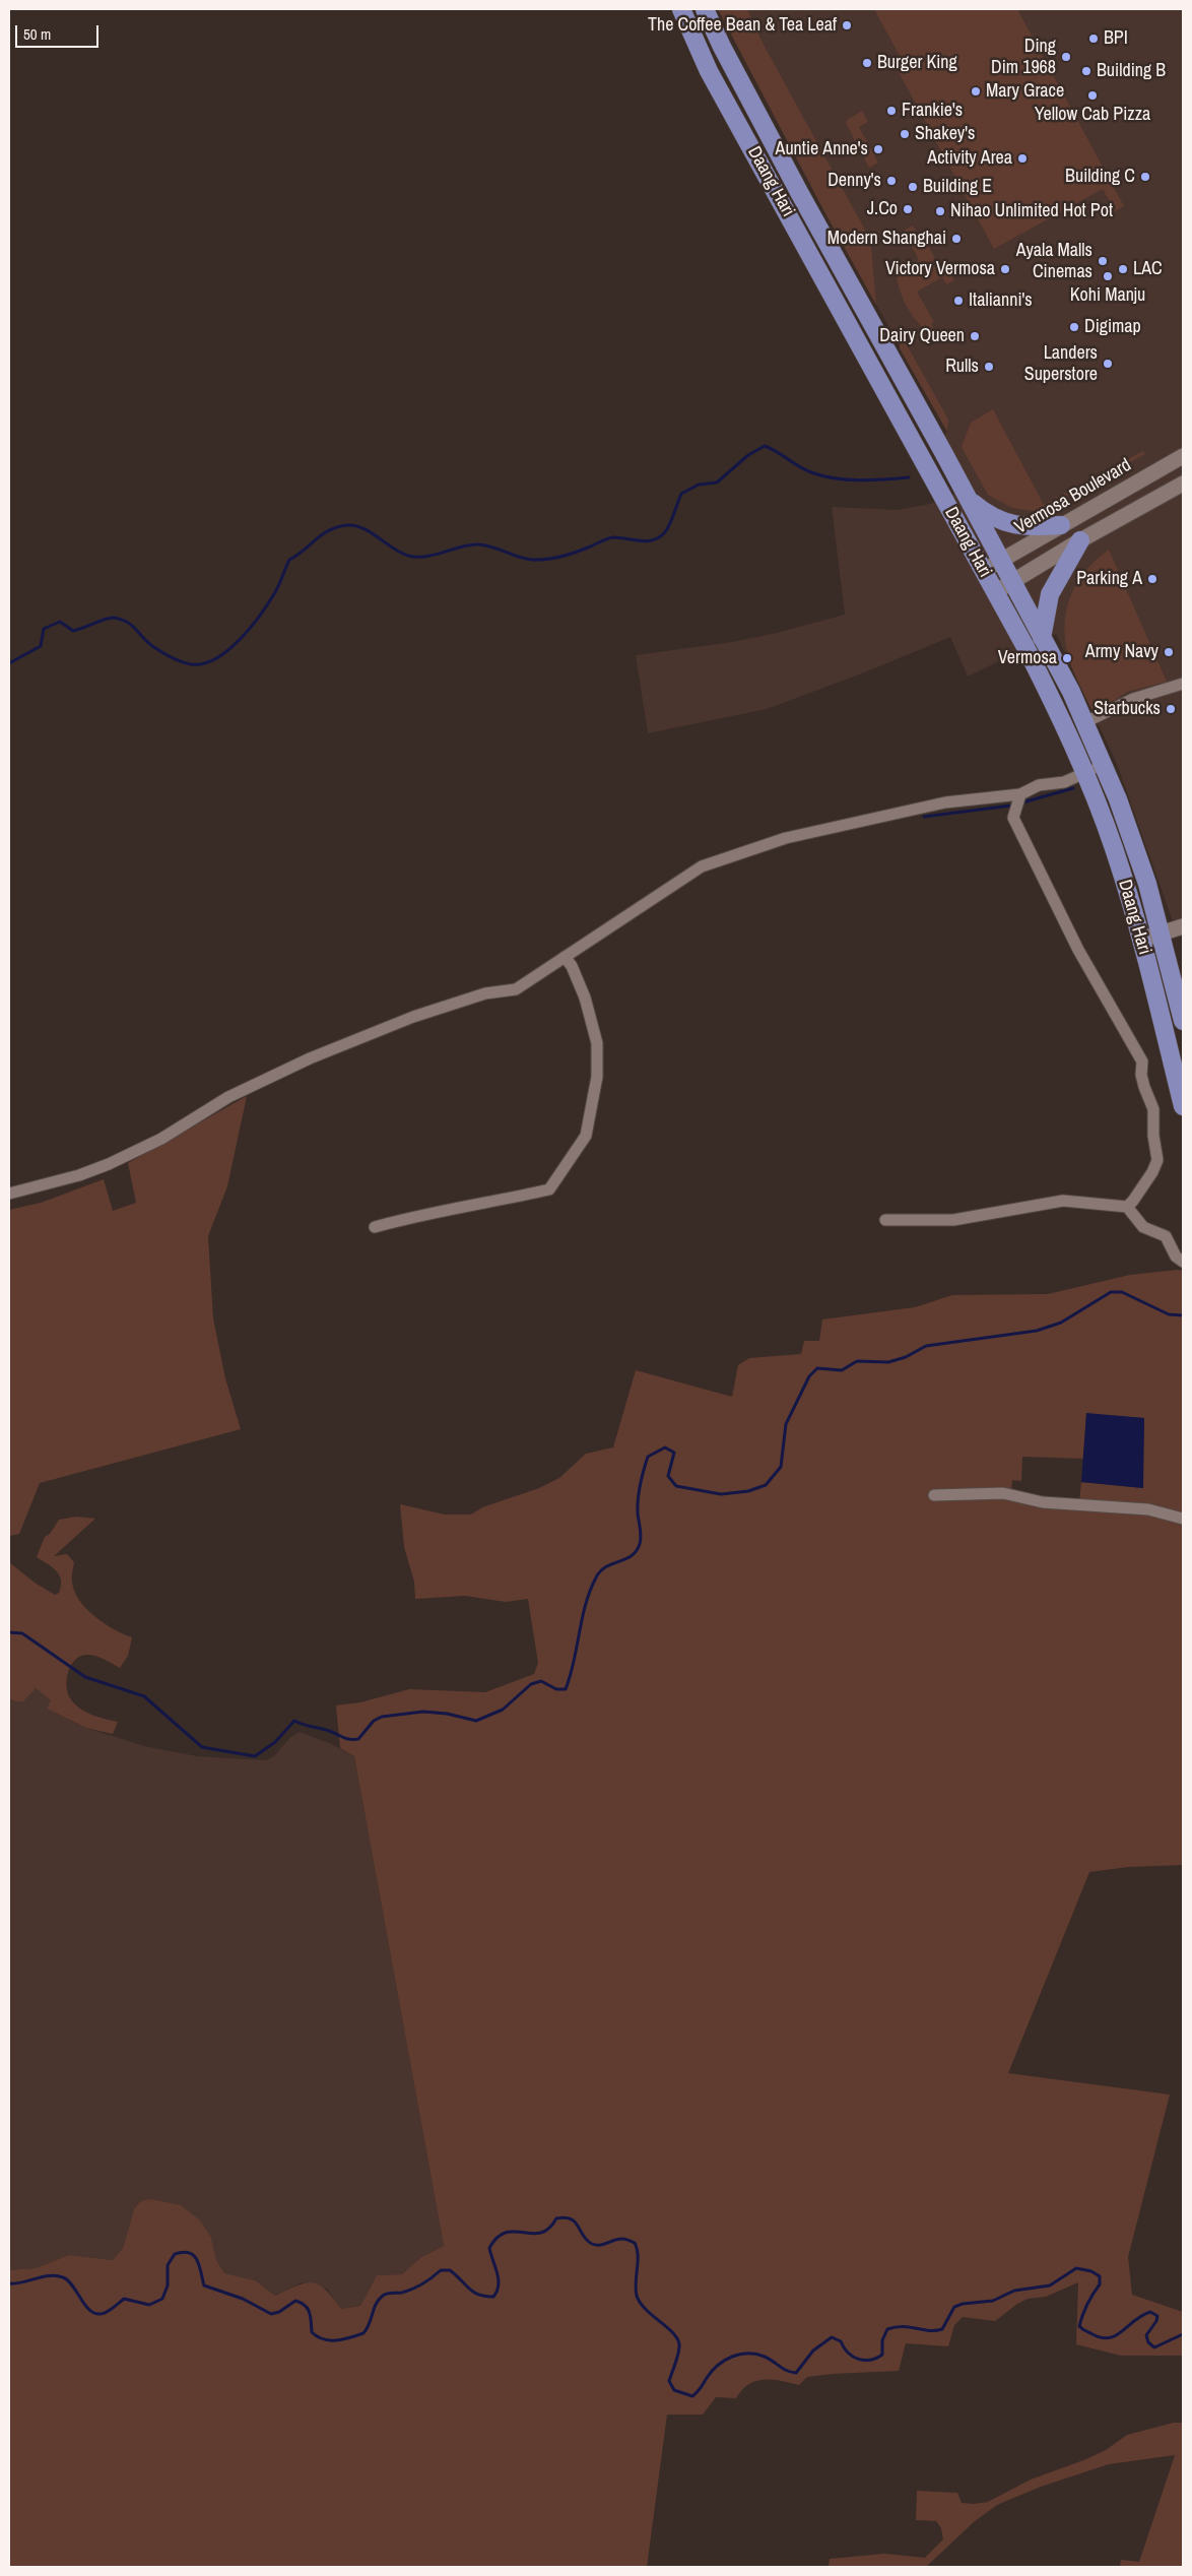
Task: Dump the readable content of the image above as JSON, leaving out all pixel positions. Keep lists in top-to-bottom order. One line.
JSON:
{"streets":{"main road":["Daang Hari","Vermosa Boulevard"]},"crossings":[["Daang Hari","Vermosa Boulevard"]],"places":["The Coffee Bean & Tea Leaf","BPI","Ding Dim 1968","Burger King","Building B","Mary Grace","Yellow Cab Pizza","Frankie's","Shakey's","Auntie Anne's","Activity Area","Building C","Denny's","Building E","J.Co","Nihao Unlimited Hot Pot","Modern Shanghai","Ayala Malls Cinemas","Victory Vermosa","LAC","Kohi Manju","Italianni's","Digimap","Dairy Queen","Landers Superstore","Rulls","Parking A","Army Navy","Vermosa","Starbucks"],"scale_bar":"50 m"}
